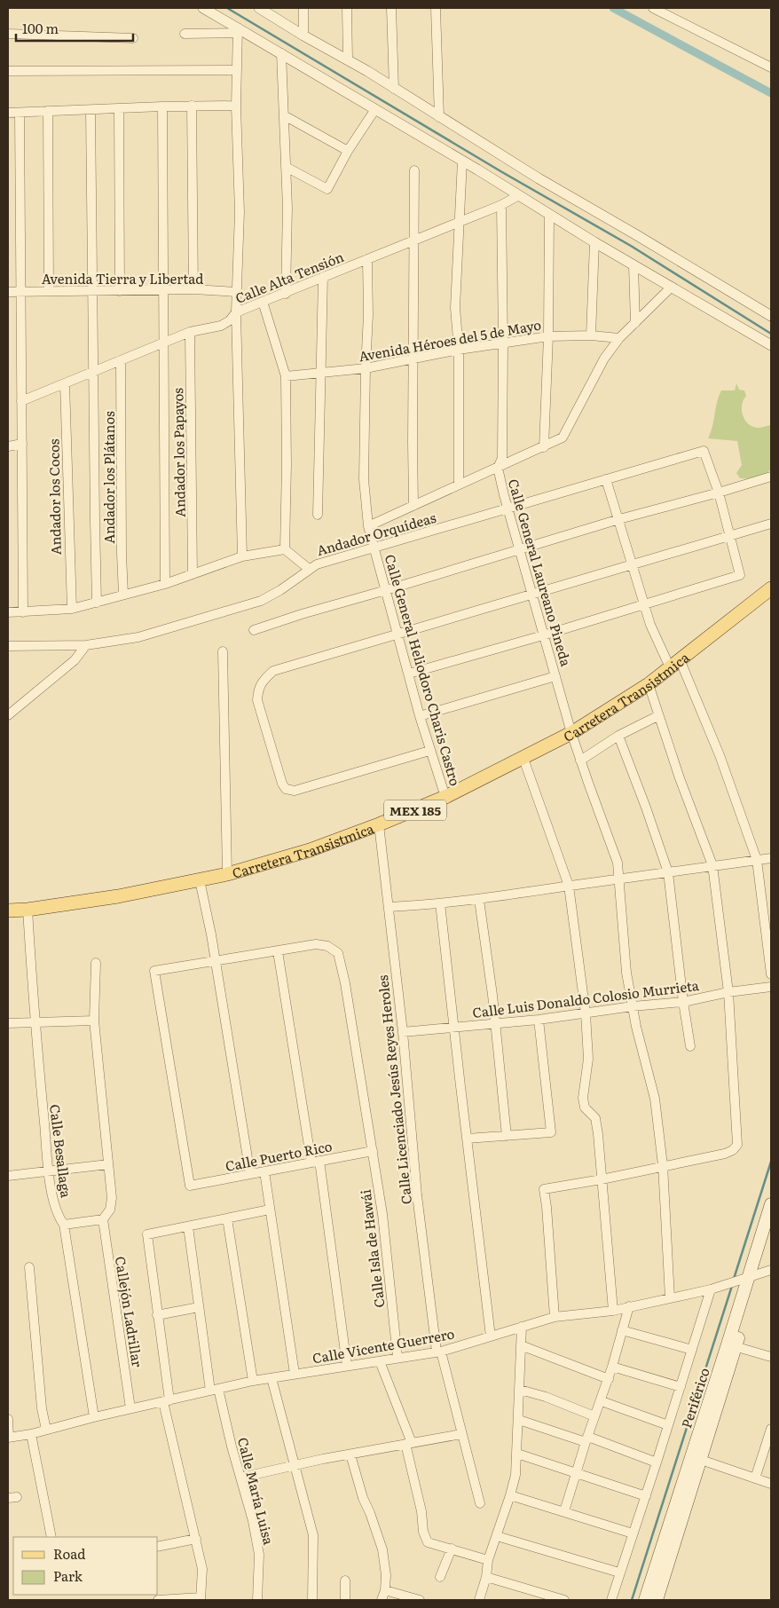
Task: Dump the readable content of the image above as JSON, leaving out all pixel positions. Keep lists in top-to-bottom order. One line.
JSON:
{"streets":{"main road":["Carretera Transistmica","MEX 185","Periférico"],"street":["Calle Alta Tensión","Avenida Tierra y Libertad","Avenida Héroes del 5 de Mayo","Andador los Papayos","Andador los Plátanos","Andador los Cocos","Andador Orquídeas","Calle General Laureano Pineda","Calle General Heliodoro Charis Castro","Calle Luis Donaldo Colosio Murrieta","Calle Licenciado Jesús Reyes Heroles","Calle Besallaga","Calle Puerto Rico","Calle Isla de Hawái","Callejón Ladrillar","Calle Vicente Guerrero","Calle María Luisa"]},"crossings":[["Calle Alta Tensión","Andador los Papayos"],["Calle Alta Tensión","Andador los Plátanos"],["Calle Alta Tensión","Andador los Cocos"],["Calle Alta Tensión","Calle General Laureano Pineda"],["Calle Alta Tensión","Calle General Heliodoro Charis Castro"],["Avenida Héroes del 5 de Mayo","Calle General Laureano Pineda"],["Avenida Héroes del 5 de Mayo","Calle General Heliodoro Charis Castro"],["Andador Orquídeas","Calle General Laureano Pineda"],["Andador Orquídeas","Calle General Heliodoro Charis Castro"],["Calle General Laureano Pineda","Carretera Transistmica"],["Calle General Laureano Pineda","Calle Luis Donaldo Colosio Murrieta"],["Calle General Laureano Pineda","Calle Vicente Guerrero"],["Calle General Heliodoro Charis Castro","Carretera Transistmica"],["Carretera Transistmica","Calle Licenciado Jesús Reyes Heroles"],["Carretera Transistmica","Calle Besallaga"],["Calle Luis Donaldo Colosio Murrieta","Calle Licenciado Jesús Reyes Heroles"],["Calle Licenciado Jesús Reyes Heroles","Calle Vicente Guerrero"],["Calle Puerto Rico","Calle Isla de Hawái"],["Calle Isla de Hawái","Calle Vicente Guerrero"],["Calle Vicente Guerrero","Periférico"],["Calle Vicente Guerrero","Calle María Luisa"]],"legend":["Road","Park"],"scale_bar":"100 m"}
